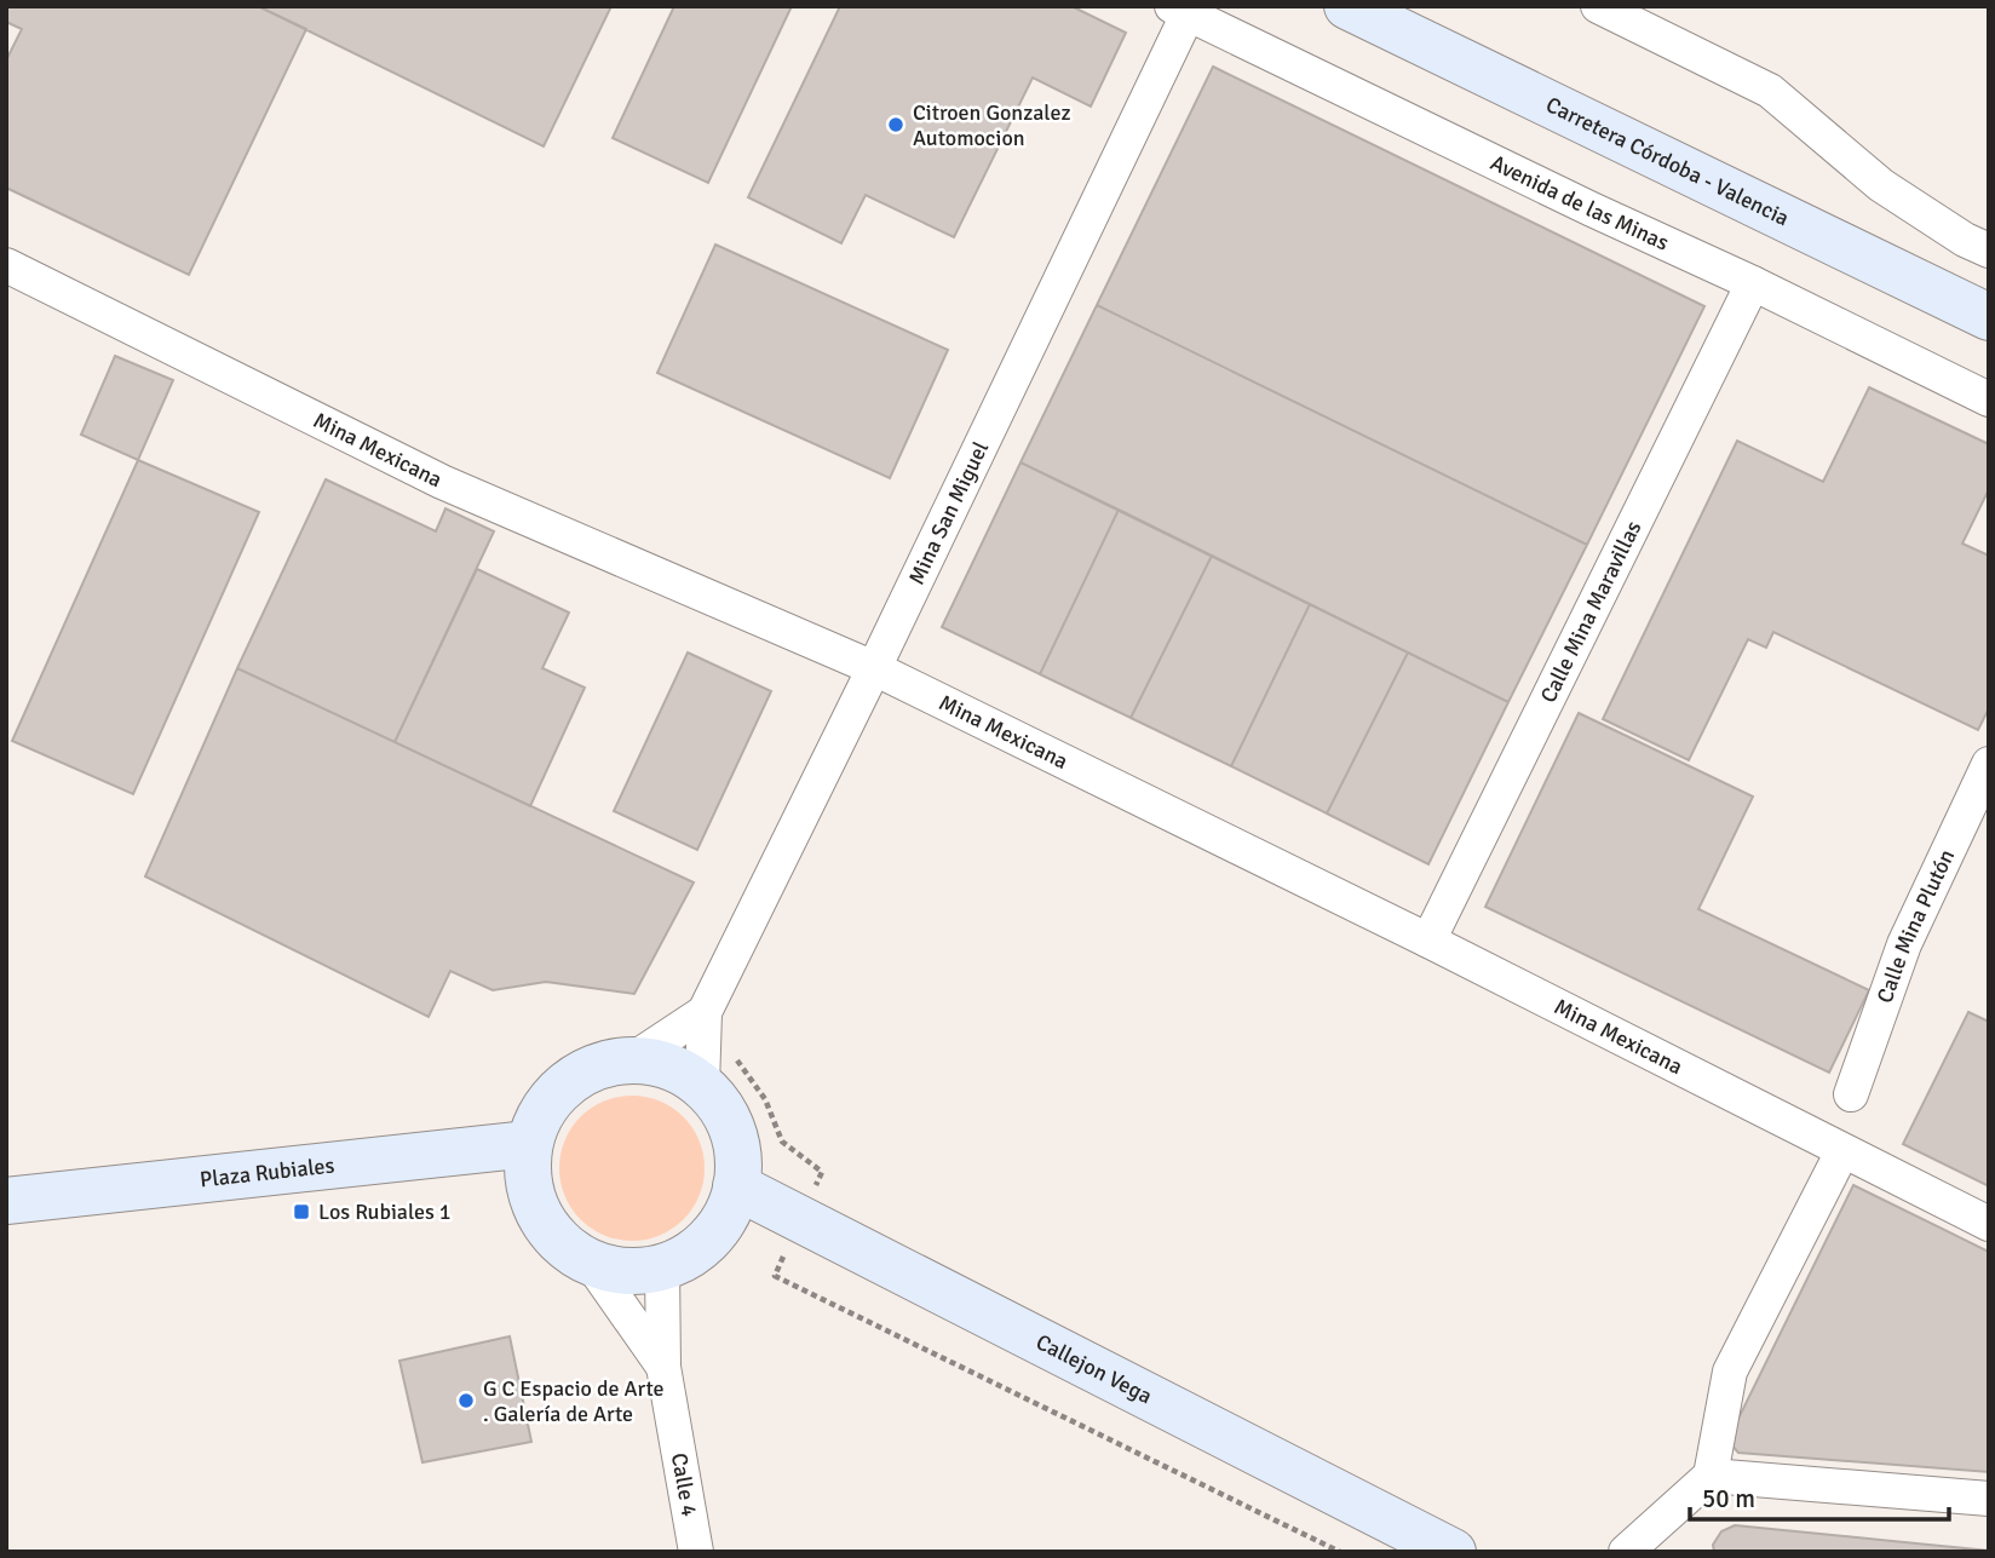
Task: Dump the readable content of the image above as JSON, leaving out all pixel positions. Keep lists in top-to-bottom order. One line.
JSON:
{"streets":{"street":["Carretera Córdoba - Valencia","Avenida de las Minas","Mina Mexicana","Mina San Miguel","Calle Mina Maravillas","Calle Mina Plutón","Plaza Rubiales","Callejon Vega","Calle 4"]},"crossings":[["Avenida de las Minas","Mina San Miguel"],["Avenida de las Minas","Calle Mina Maravillas"],["Mina Mexicana","Mina San Miguel"],["Mina Mexicana","Calle Mina Maravillas"],["Plaza Rubiales","Callejon Vega"],["Plaza Rubiales","Calle 4"],["Callejon Vega","Calle 4"]],"places":{"other":["Citroen Gonzalez Automocion","G C Espacio de Arte . Galería de Arte"],"transit":["Los Rubiales 1"]},"scale_bar":"50 m"}
